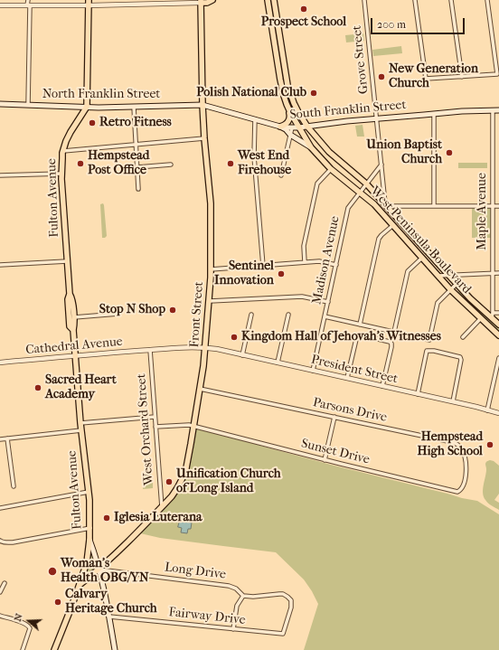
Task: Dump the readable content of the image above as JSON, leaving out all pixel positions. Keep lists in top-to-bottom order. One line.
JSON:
{"streets":{"main road":["North Franklin Street","South Franklin Street","Fulton Avenue","West Peninsula Boulevard","Front Street"],"street":["Grove Street","Maple Avenue","Madison Avenue","Cathedral Avenue","President Street","Parsons Drive","West Orchard Street","Sunset Drive","Long Drive","Fairway Drive"]},"crossings":[["Grove Street","South Franklin Street"],["Grove Street","West Peninsula Boulevard"],["Grove Street","Madison Avenue"],["North Franklin Street","South Franklin Street"],["North Franklin Street","Fulton Avenue"],["North Franklin Street","Front Street"],["South Franklin Street","Maple Avenue"],["South Franklin Street","West Peninsula Boulevard"],["South Franklin Street","Front Street"],["Fulton Avenue","Front Street"],["Fulton Avenue","Cathedral Avenue"],["Maple Avenue","West Peninsula Boulevard"],["West Peninsula Boulevard","Madison Avenue"],["Madison Avenue","President Street"],["Front Street","Cathedral Avenue"],["Front Street","President Street"],["Front Street","Parsons Drive"],["Front Street","West Orchard Street"],["Front Street","Sunset Drive"],["Front Street","Long Drive"],["Cathedral Avenue","President Street"],["Cathedral Avenue","West Orchard Street"],["Parsons Drive","Sunset Drive"],["West Orchard Street","Sunset Drive"],["Long Drive","Fairway Drive"]],"places":["Prospect School","New Generation Church","Polish National Club","Retro Fitness","Union Baptist Church","Hempstead Post Office","West End Firehouse","Sentinel Innovation","Stop N Shop","Kingdom Hall of Jehovah’s Witnesses","Sacred Heart Academy","Hempstead High School","Unification Church of Long Island","Iglesia Luterana","Woman’s Health OBG/YN","Calvary Heritage Church"],"scale_bar":"200 m","north":"left"}
